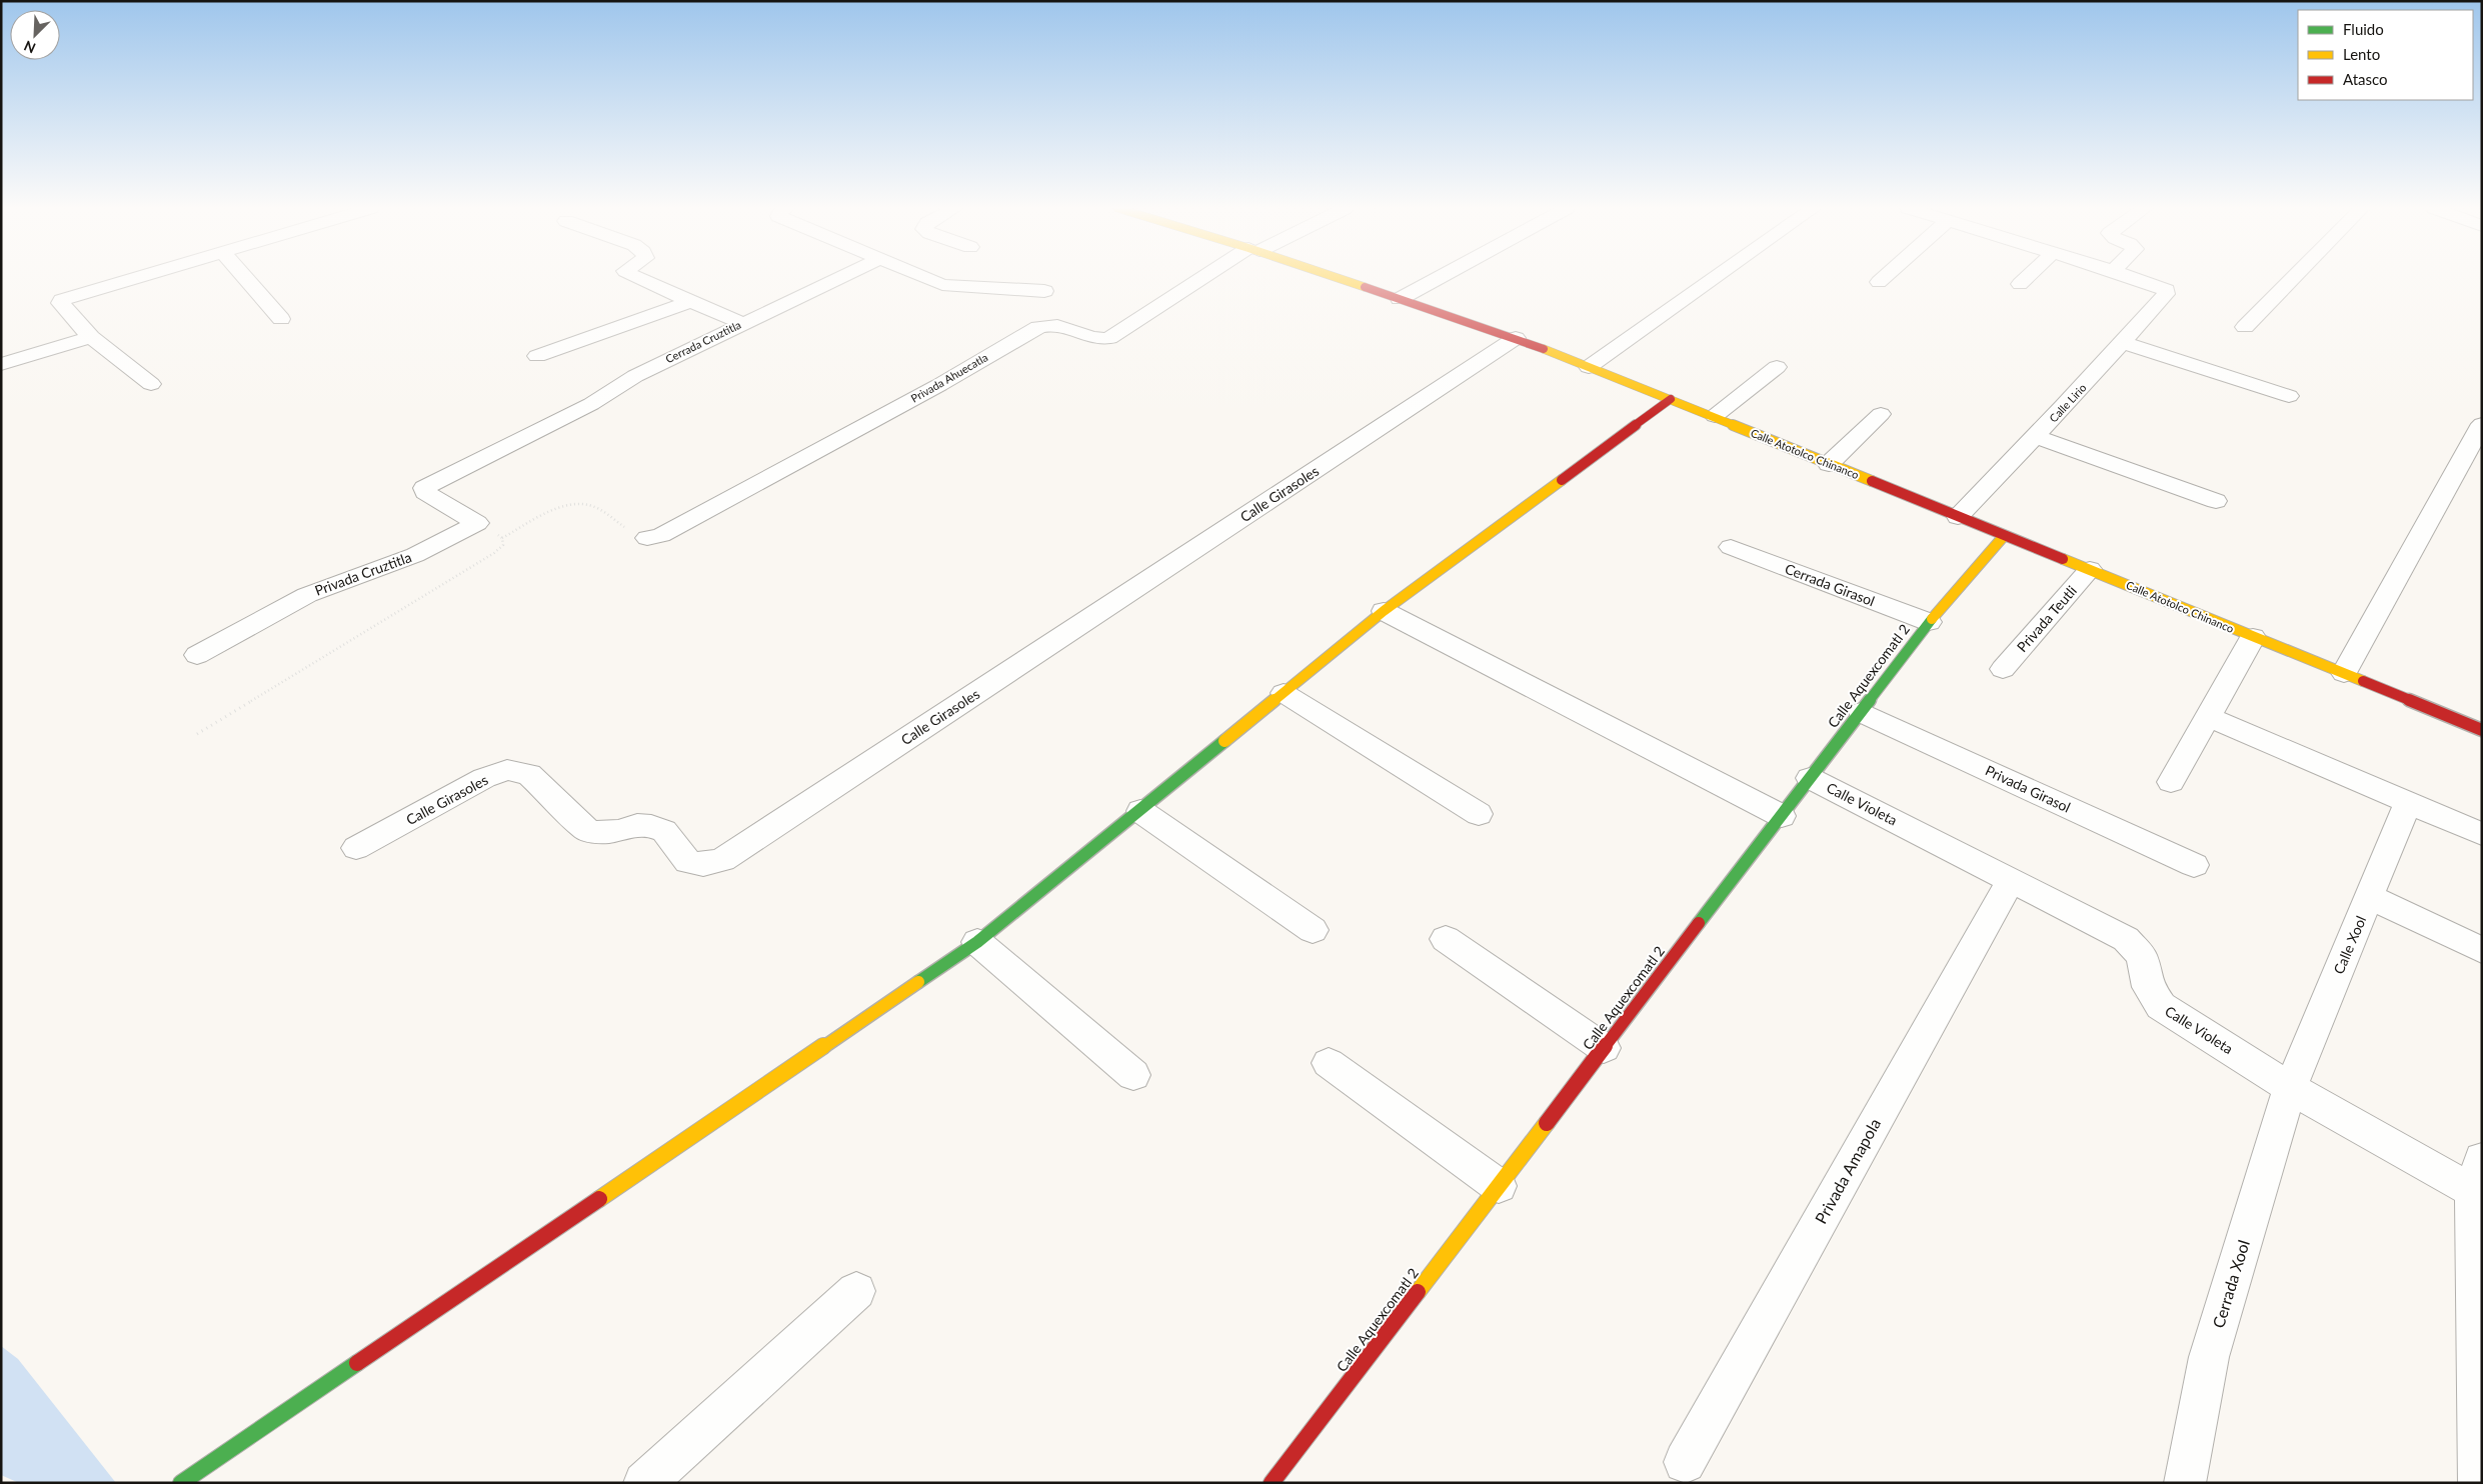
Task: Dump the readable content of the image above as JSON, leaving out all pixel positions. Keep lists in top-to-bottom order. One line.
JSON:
{"streets":{"street":["Cerrada Cruztitla","Privada Ahuecatla","Calle Lirio","Calle Atotolco Chinanco","Calle Girasoles","Privada Cruztitla","Cerrada Girasol","Privada Teutli","Calle Aquexcomatl 2","Privada Girasol","Calle Violeta","Calle Xool","Privada Amapola","Cerrada Xool"]},"crossings":[["Cerrada Cruztitla","Privada Cruztitla"],["Calle Lirio","Calle Atotolco Chinanco"],["Calle Atotolco Chinanco","Calle Girasoles"],["Calle Atotolco Chinanco","Privada Teutli"],["Calle Atotolco Chinanco","Calle Aquexcomatl 2"],["Cerrada Girasol","Calle Aquexcomatl 2"],["Calle Aquexcomatl 2","Privada Girasol"],["Calle Aquexcomatl 2","Calle Violeta"],["Calle Violeta","Calle Xool"],["Calle Violeta","Privada Amapola"],["Calle Violeta","Cerrada Xool"],["Calle Xool","Cerrada Xool"]],"legend":["Fluido","Lento","Atasco"],"north":"bottom left"}
